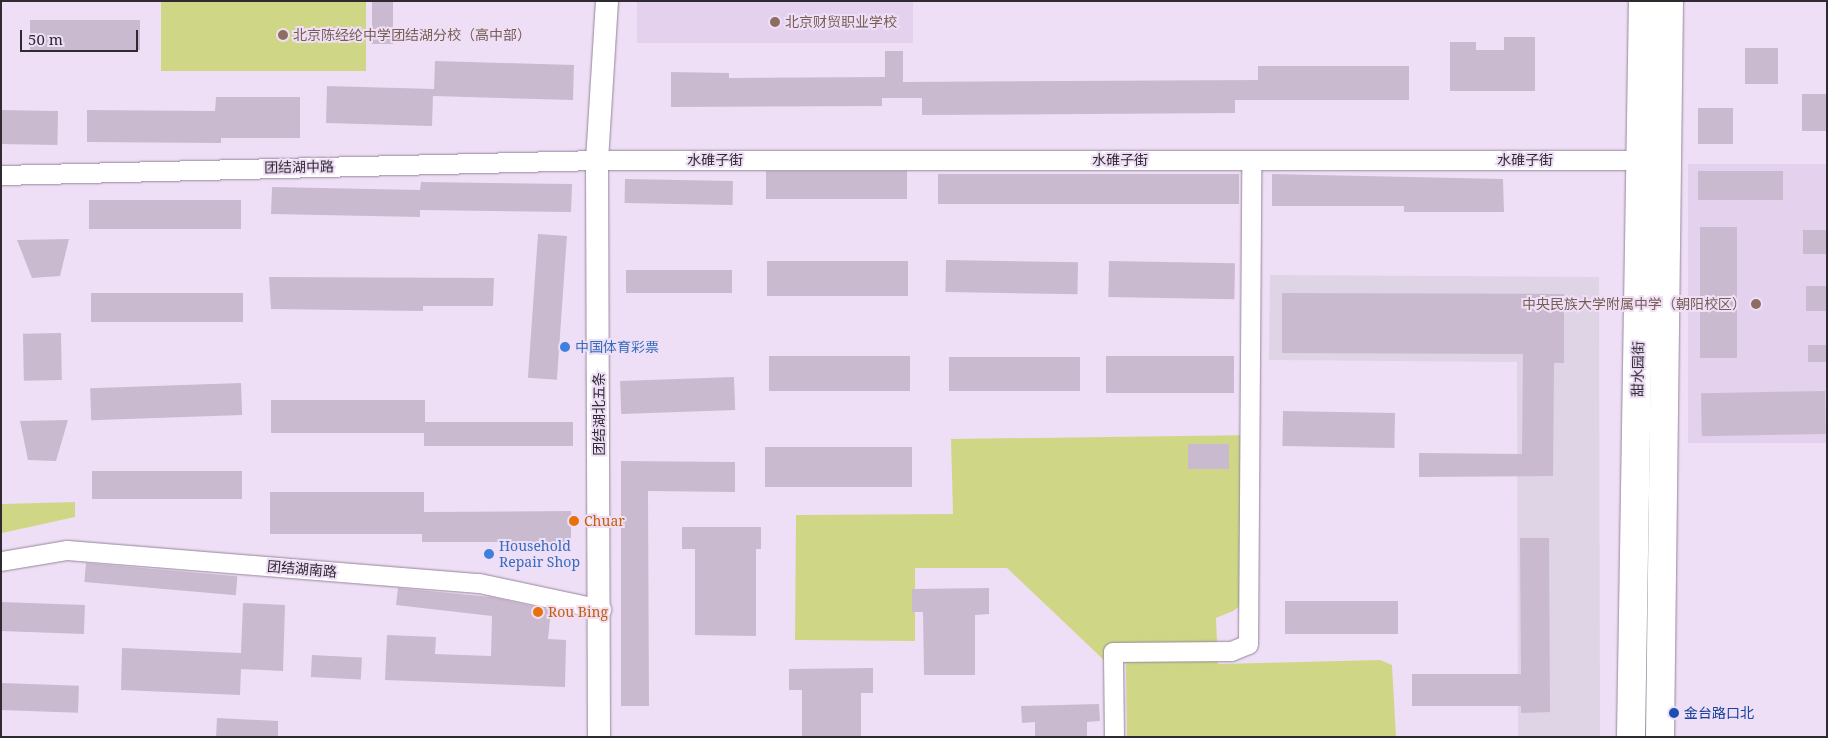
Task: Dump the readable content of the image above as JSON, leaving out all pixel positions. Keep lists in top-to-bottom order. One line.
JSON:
{"streets":{"main road":["甜水园街"],"street":["水碓子街","团结湖中路","团结湖北五条","团结湖南路"]},"crossings":[["水碓子街","团结湖中路"],["水碓子街","甜水园街"],["水碓子街","团结湖北五条"],["团结湖中路","团结湖北五条"],["团结湖北五条","团结湖南路"]],"places":["北京财贸职业学校","北京陈经纶中学团结湖分校（高中部）","中央民族大学附属中学（朝阳校区）","中国体育彩票","Chuar","Household Repair Shop","Rou Bing","金台路口北"],"scale_bar":"50 m"}
